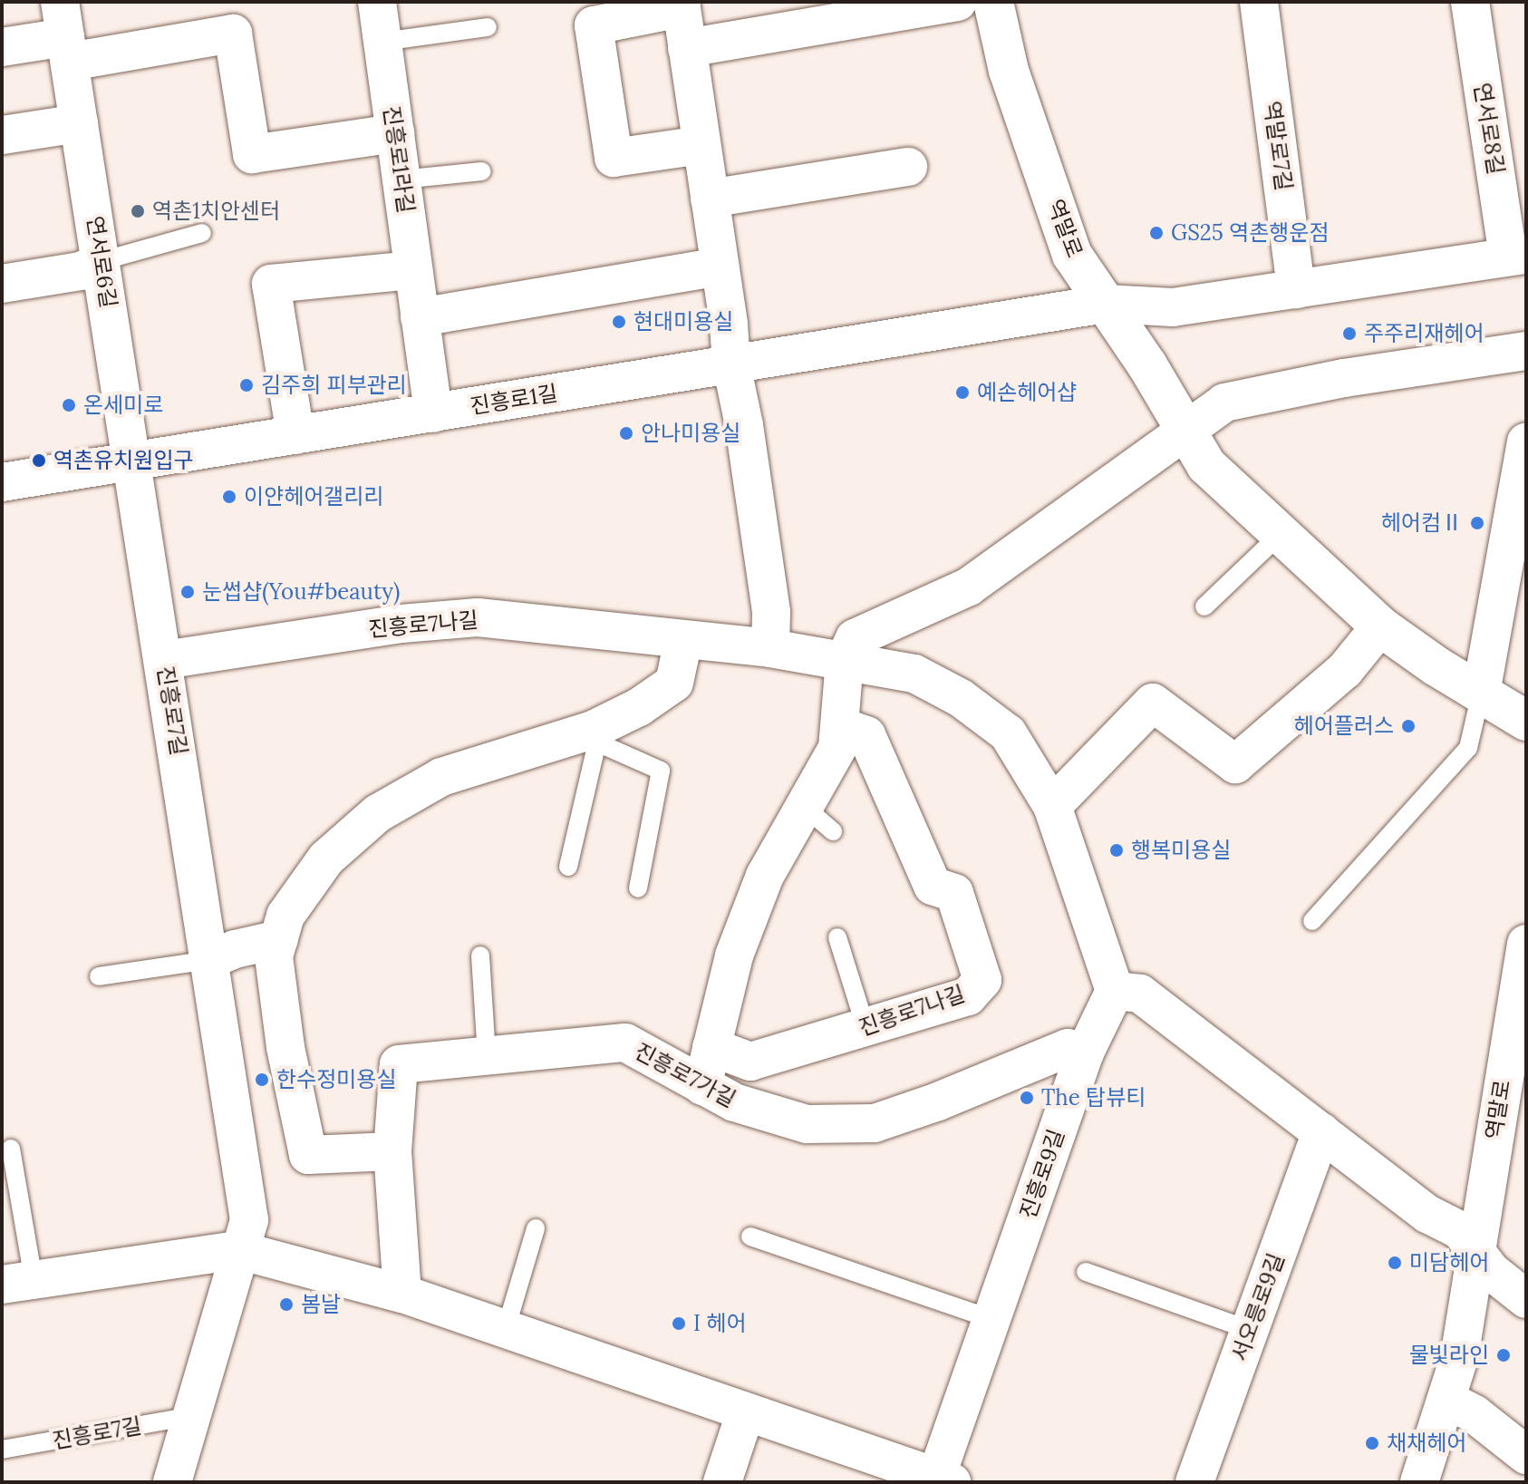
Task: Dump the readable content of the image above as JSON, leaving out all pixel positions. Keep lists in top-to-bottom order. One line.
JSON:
{"streets":{"street":["연서로8길","역말로7길","진흥로1라길","역말로","연서로6길","진흥로1길","진흥로7나길","진흥로7길","진흥로7가길","진흥로9길","서오릉로9길"]},"crossings":[["진흥로1라길","진흥로1길"],["역말로","진흥로1길"],["연서로6길","진흥로1길"],["연서로6길","진흥로7길"],["진흥로1길","진흥로7길"],["진흥로7나길","진흥로7길"],["진흥로7나길","진흥로9길"],["진흥로7가길","진흥로9길"]],"places":["역촌1치안센터","GS25 역촌행운점","현대미용실","주주리재헤어","김주희 피부관리","예손헤어샵","온세미로","안나미용실","역촌유치원입구","이얀헤어갤리리","헤어컴Ⅱ","눈썹샵(You#beauty)","헤어플러스","행복미용실","한수정미용실","The 탑뷰티","미담헤어","봄날","I 헤어","물빛라인","채채헤어"]}
